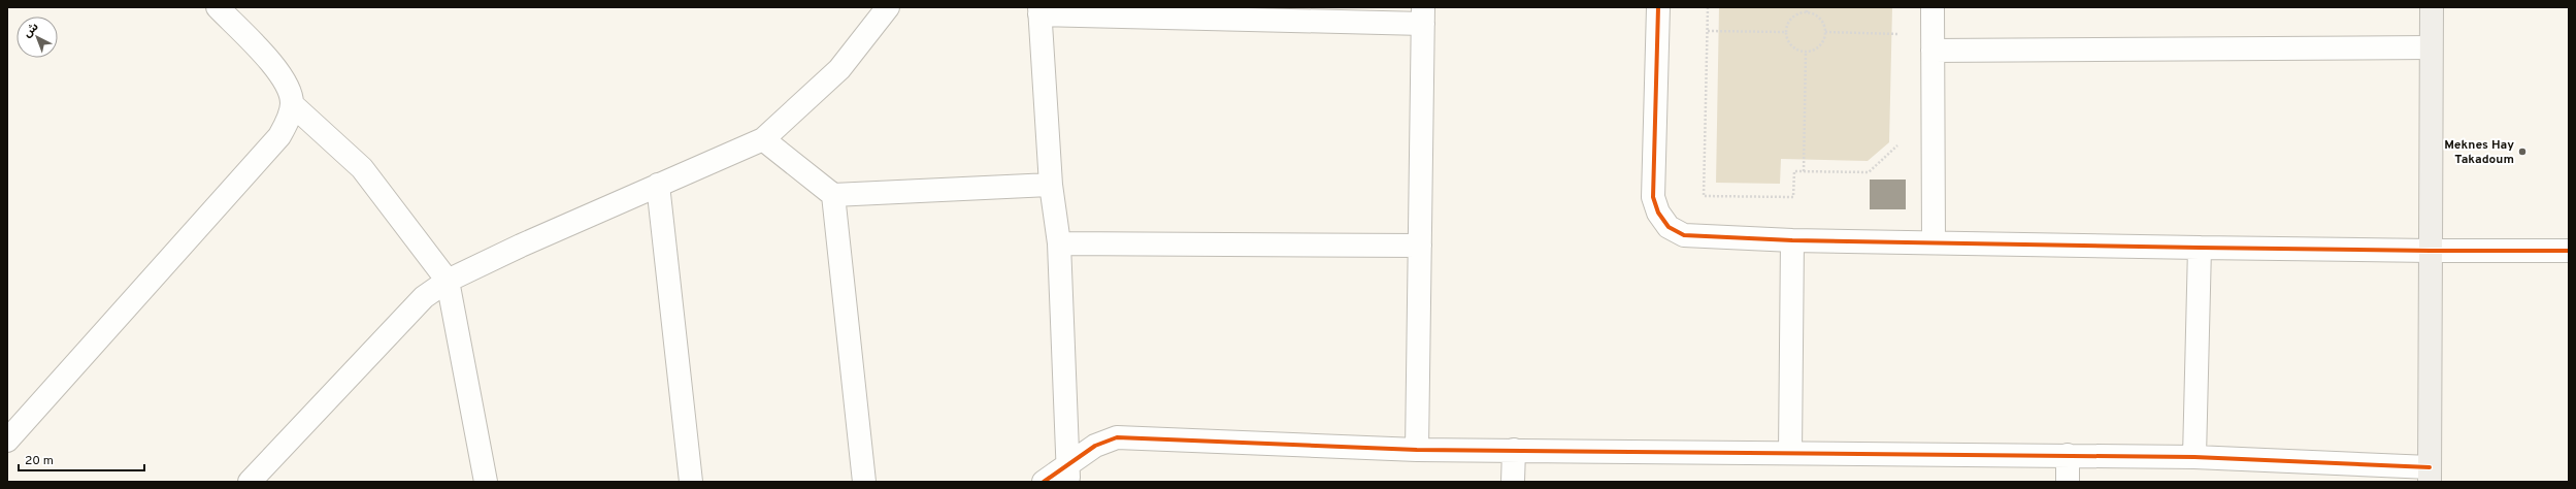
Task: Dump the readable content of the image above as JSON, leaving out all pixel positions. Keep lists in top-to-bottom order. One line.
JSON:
{"places":["Meknes Hay Takadoum"],"scale_bar":"20 m","north":"top left"}
